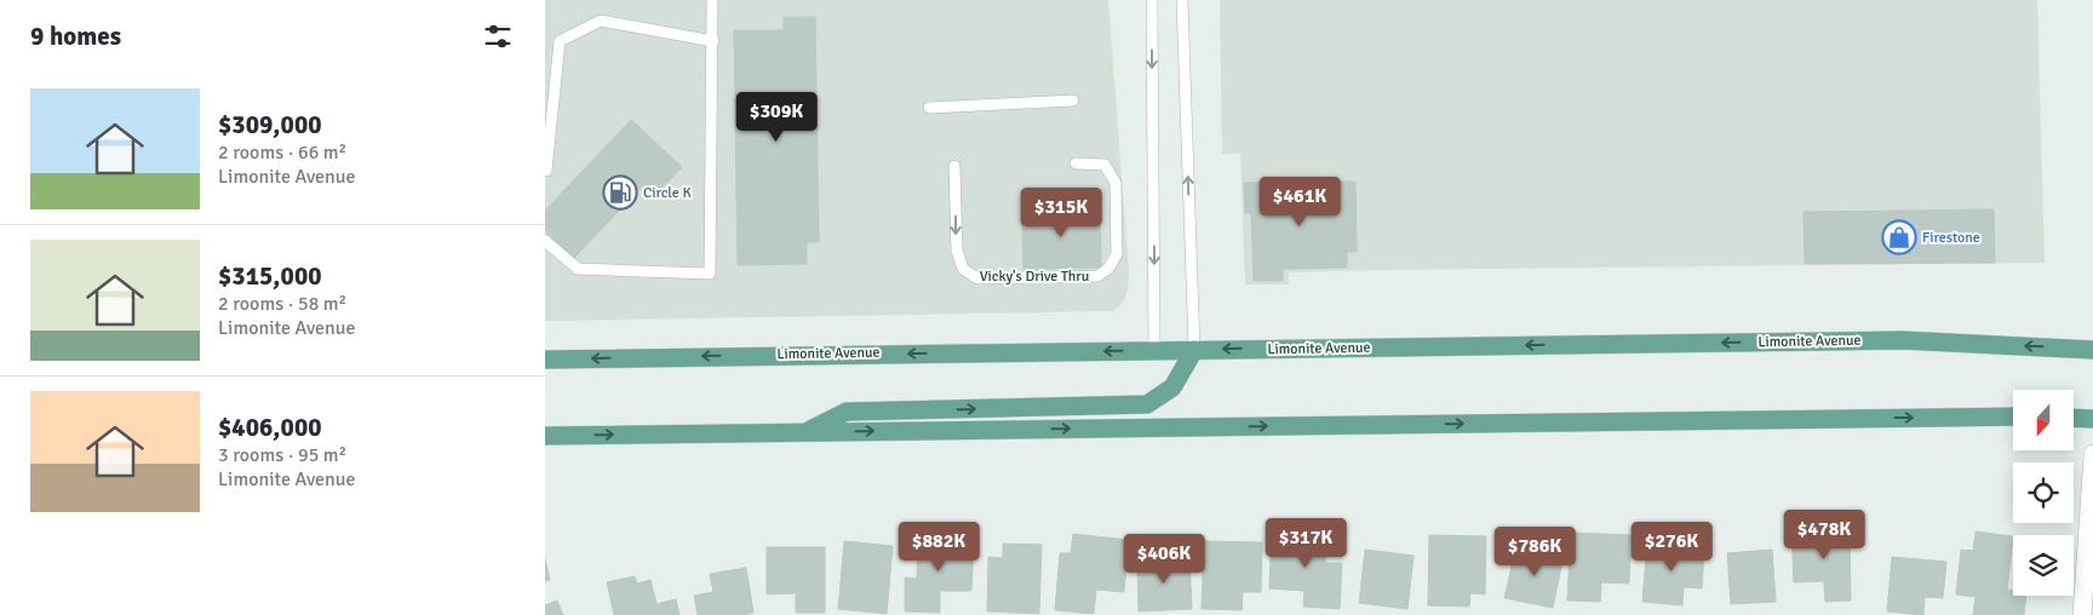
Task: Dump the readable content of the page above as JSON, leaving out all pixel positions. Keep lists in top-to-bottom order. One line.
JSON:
{"streets":{"main road":["Limonite Avenue"],"lane":["Vicky's Drive Thru"]},"places":{"fuel station":["Circle K"],"shop":["Firestone"]},"north":"bottom","page":{"heading":"9 homes","list":[{"name":"$309,000","note":"2 rooms · 66 m² · Limonite Avenue"},{"name":"$315,000","note":"2 rooms · 58 m² · Limonite Avenue"},{"name":"$406,000","note":"3 rooms · 95 m² · Limonite Avenue"}],"price":["$309K","$461K","$315K","$478K","$317K","$882K","$276K","$786K","$406K"]}}
